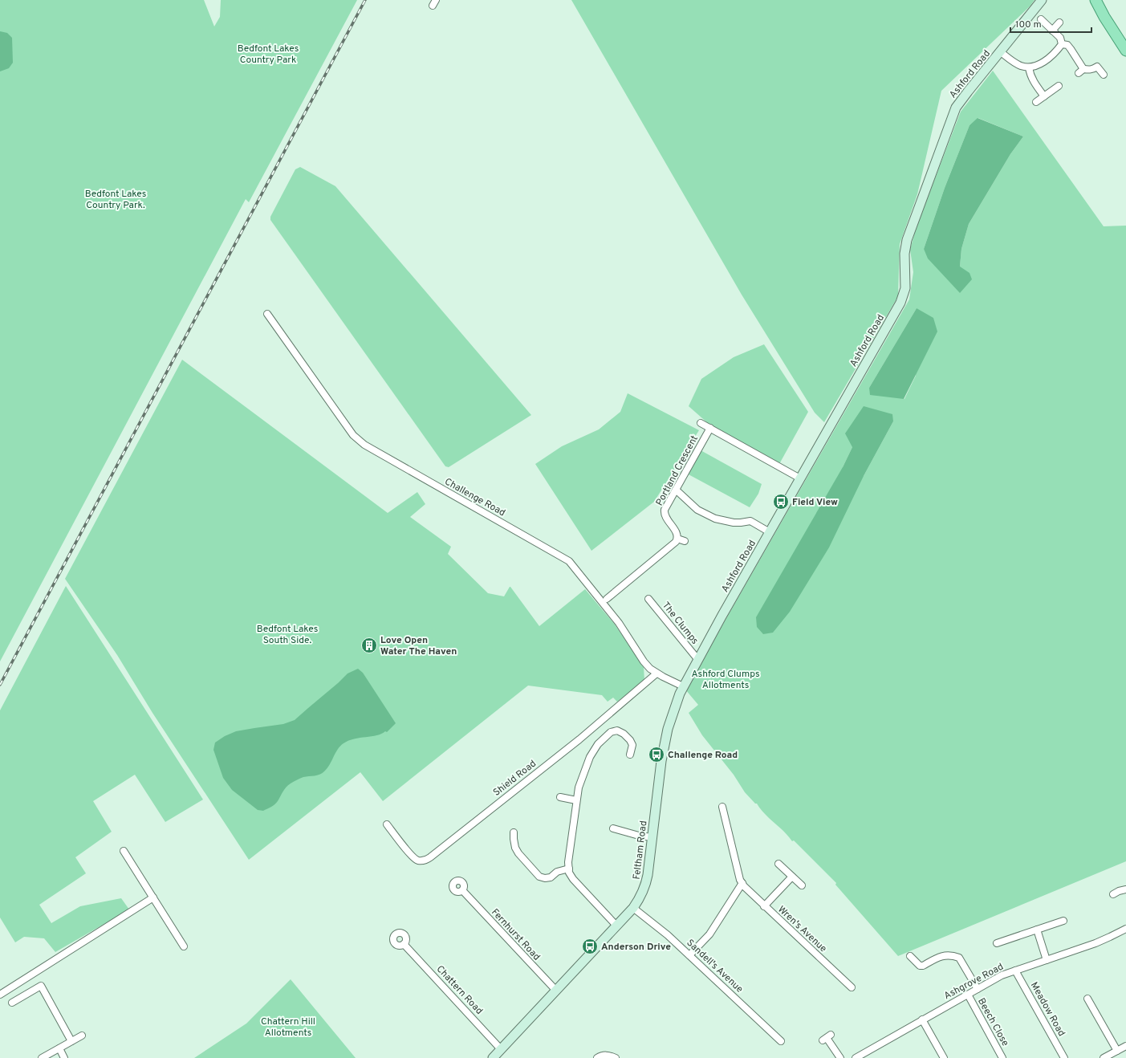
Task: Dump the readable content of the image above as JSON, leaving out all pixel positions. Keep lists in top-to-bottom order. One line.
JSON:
{"streets":{"main road":["Ashford Road","Feltham Road"],"street":["Portland Crescent","Challenge Road","The Clumps","Shield Road","Wren's Avenue","Fernhurst Road","Sandell's Avenue","Ashgrove Road","Chattern Road","Meadow Road","Beech Close"]},"crossings":[["Ashford Road","Challenge Road"],["Ashford Road","The Clumps"],["Ashford Road","Feltham Road"],["Challenge Road","Shield Road"],["Challenge Road","Feltham Road"],["Feltham Road","Fernhurst Road"],["Feltham Road","Sandell's Avenue"],["Feltham Road","Chattern Road"],["Ashgrove Road","Meadow Road"],["Ashgrove Road","Beech Close"]],"parks":["Bedfont Lakes Country Park","Bedfont Lakes Country Park.","Bedfont Lakes South Side.","Ashford Clumps Allotments","Chattern Hill Allotments"],"places":{"bus stop":["Field View","Challenge Road","Anderson Drive"],"building":["Love Open Water The Haven"]},"scale_bar":"100 m"}
